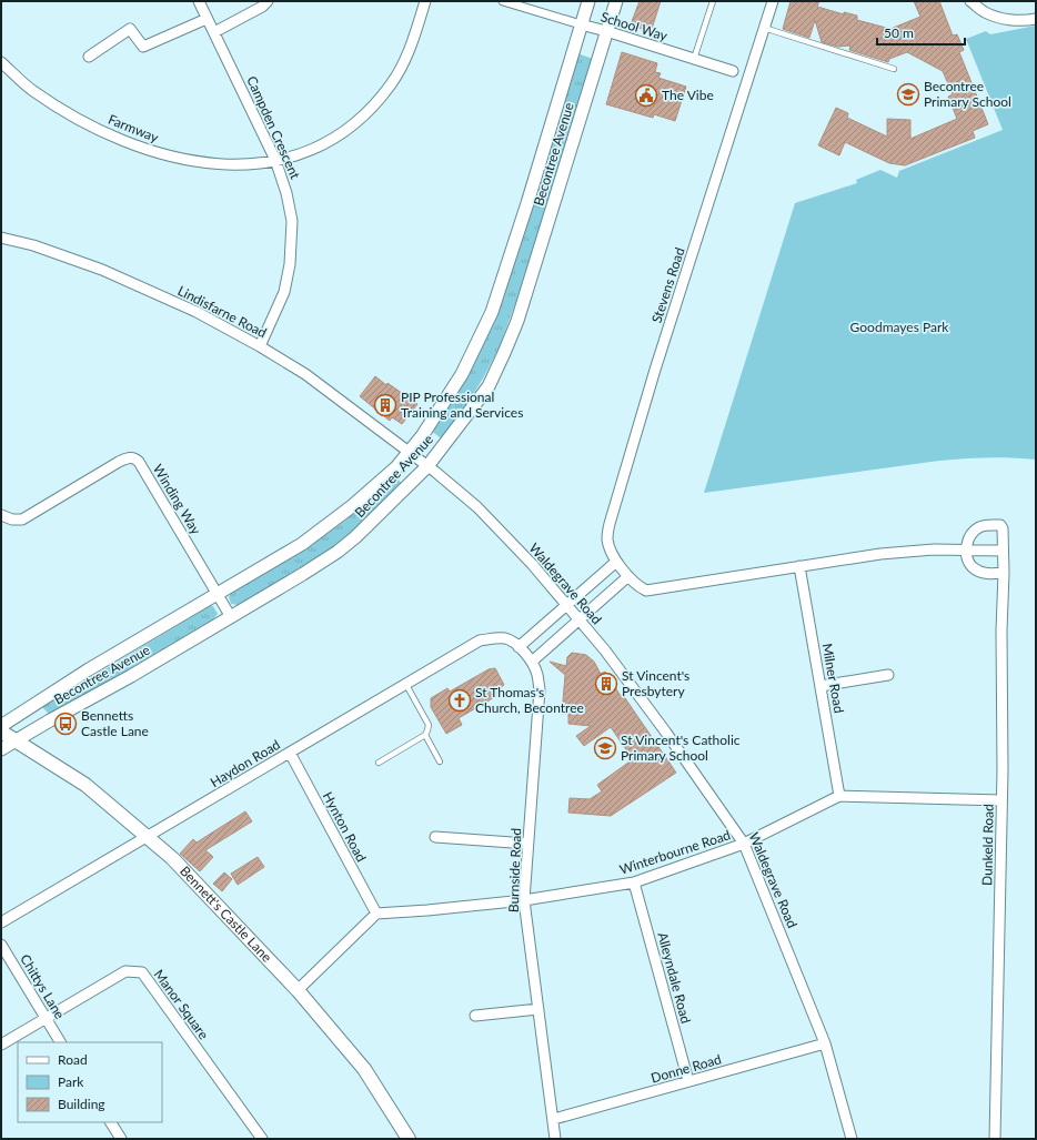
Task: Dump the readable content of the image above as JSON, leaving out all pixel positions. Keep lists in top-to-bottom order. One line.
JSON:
{"streets":{"main road":["Bennett's Castle Lane"],"street":["School Way","Campden Crescent","Farmway","Becontree Avenue","Stevens Road","Lindisfarne Road","Winding Way","Waldegrave Road","Milner Road","Haydon Road","Hynton Road","Dunkeld Road","Winterbourne Road","Burnside Road","Alleyndale Road","Chittys Lane","Manor Square","Donne Road"]},"crossings":[["School Way","Becontree Avenue"],["Campden Crescent","Farmway"],["Campden Crescent","Lindisfarne Road"],["Becontree Avenue","Lindisfarne Road"],["Becontree Avenue","Winding Way"],["Becontree Avenue","Waldegrave Road"],["Becontree Avenue","Bennett's Castle Lane"],["Stevens Road","Milner Road"],["Stevens Road","Dunkeld Road"],["Lindisfarne Road","Waldegrave Road"],["Waldegrave Road","Winterbourne Road"],["Waldegrave Road","Donne Road"],["Milner Road","Winterbourne Road"],["Haydon Road","Hynton Road"],["Haydon Road","Burnside Road"],["Haydon Road","Bennett's Castle Lane"],["Hynton Road","Winterbourne Road"],["Dunkeld Road","Winterbourne Road"],["Winterbourne Road","Burnside Road"],["Winterbourne Road","Alleyndale Road"],["Burnside Road","Donne Road"],["Alleyndale Road","Donne Road"],["Chittys Lane","Manor Square"]],"parks":["Goodmayes Park"],"places":{"school or university":["Becontree Primary School","St Vincent's Catholic Primary School"],"public building":["The Vibe"],"building":["PIP Professional Training and Services","St Vincent's Presbytery"],"church":["St Thomas's Church, Becontree"],"bus stop":["Bennetts Castle Lane"]},"legend":["Road","Park","Building"],"scale_bar":"50 m"}
